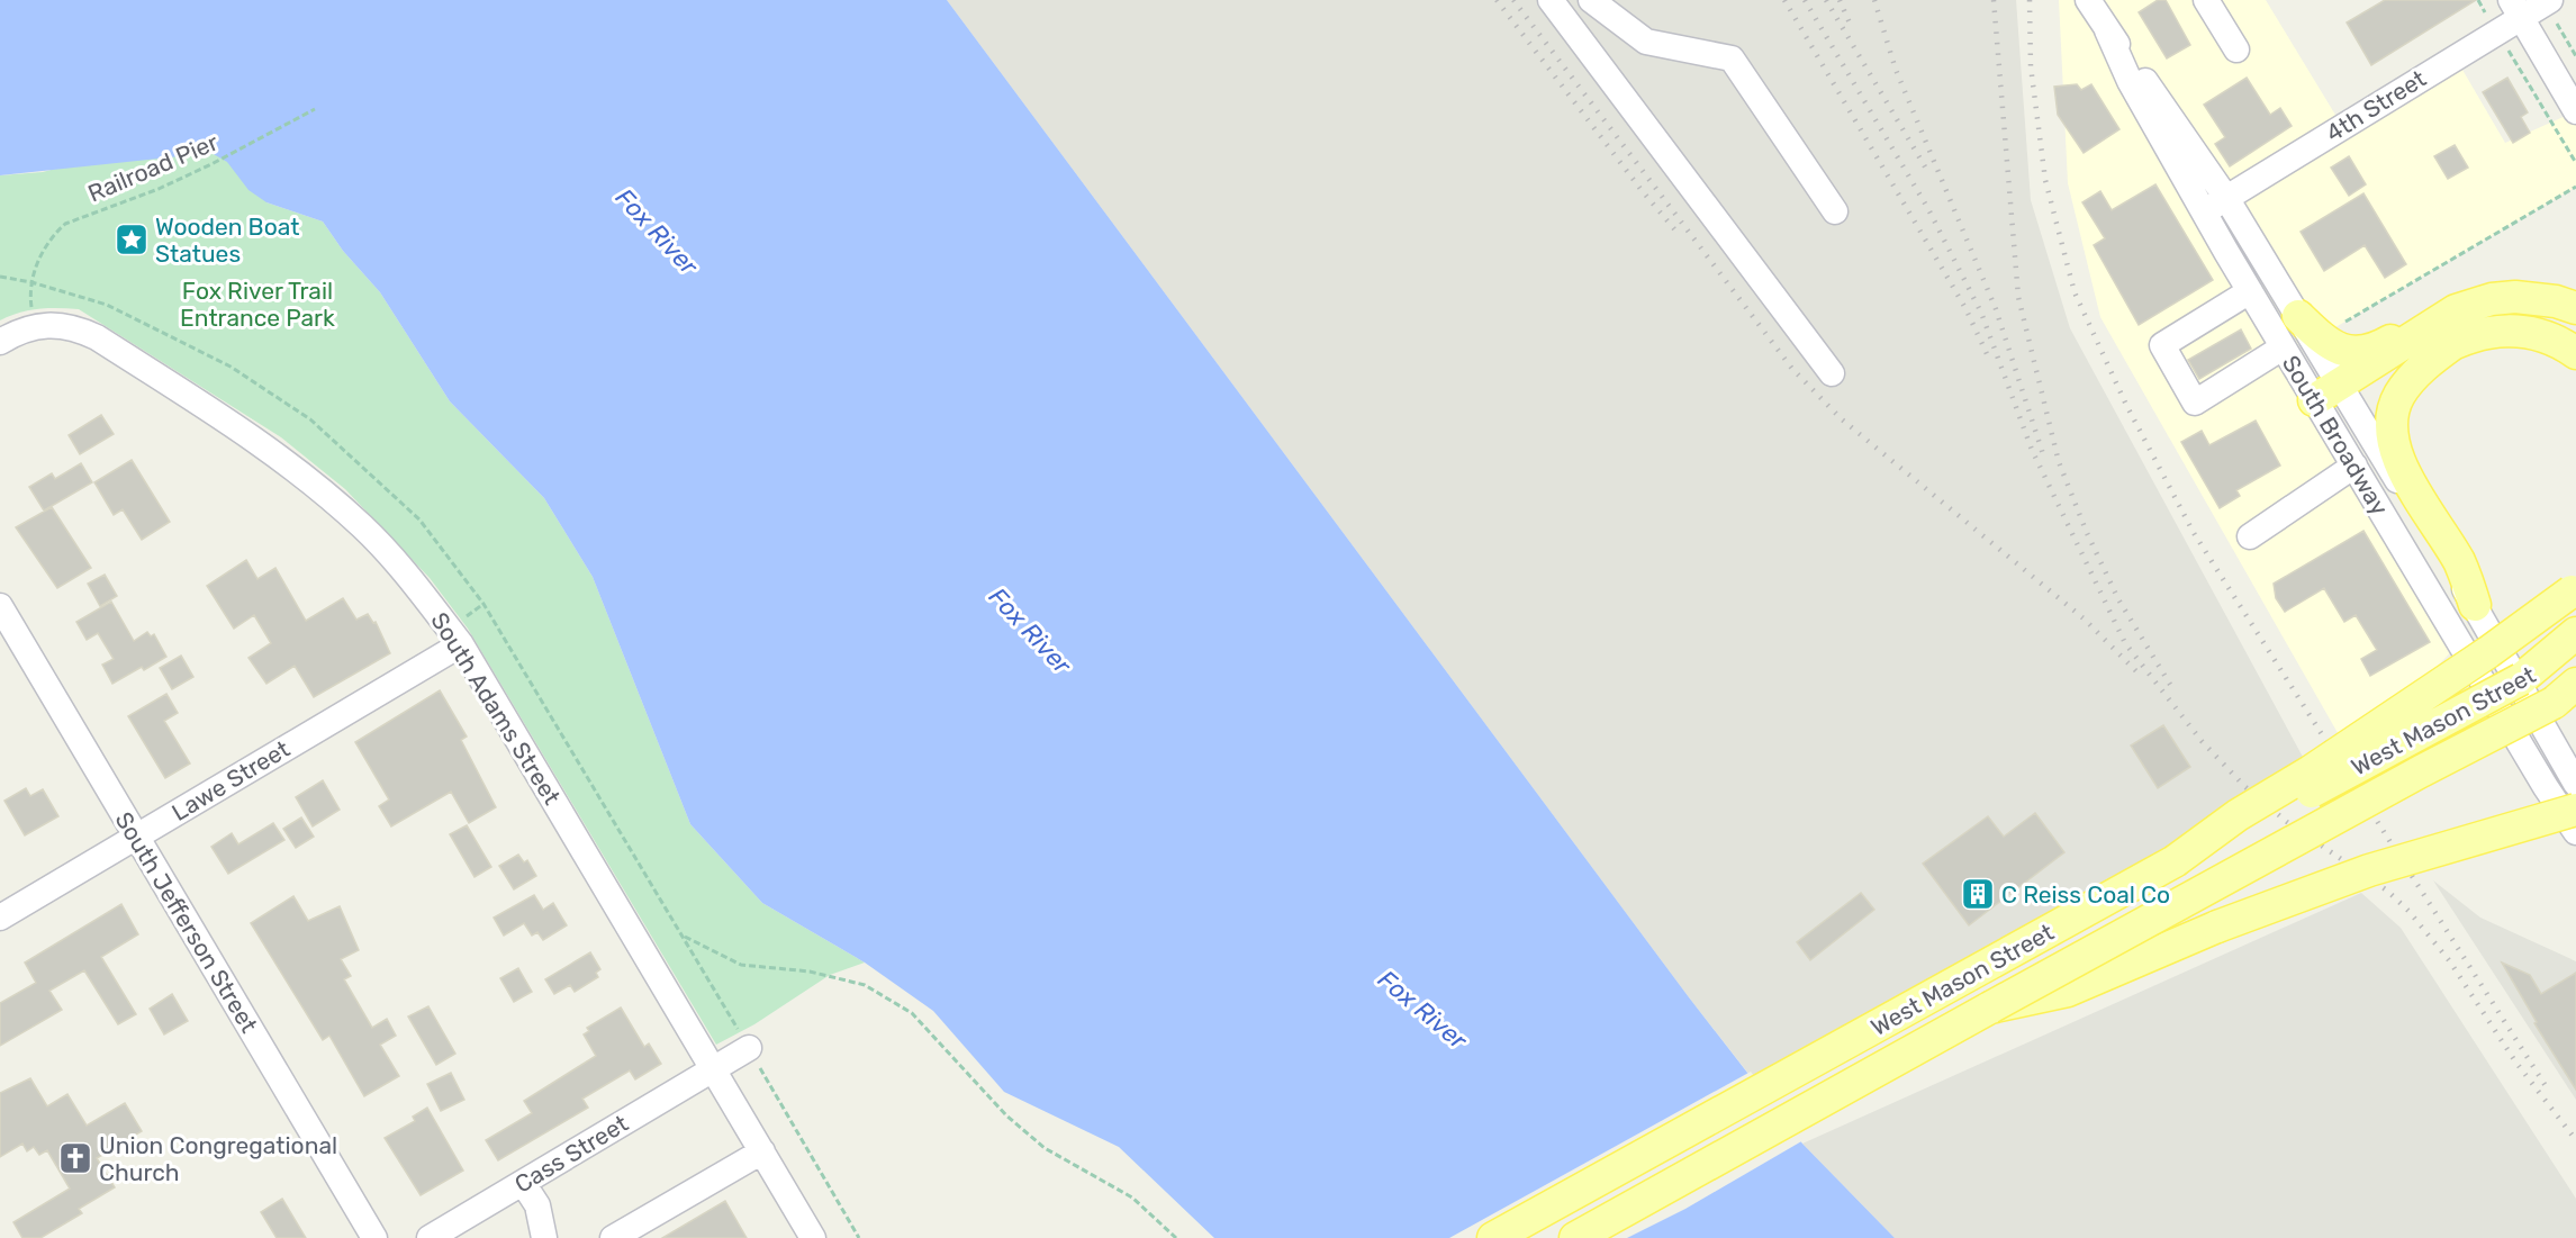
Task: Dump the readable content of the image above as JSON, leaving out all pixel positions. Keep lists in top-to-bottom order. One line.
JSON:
{"streets":{"main road":["West Mason Street"],"street":["4th Street","South Broadway","South Adams Street","Lawe Street","South Jefferson Street","Cass Street"],"path":["Railroad Pier"]},"crossings":[["4th Street","South Broadway"],["South Adams Street","Lawe Street"],["South Adams Street","Cass Street"],["Lawe Street","South Jefferson Street"]],"water":["Fox River"],"parks":["Fox River Trail Entrance Park"],"places":{"place":["Wooden Boat Statues"],"building":["C Reiss Coal Co"],"church":["Union Congregational Church"]}}
